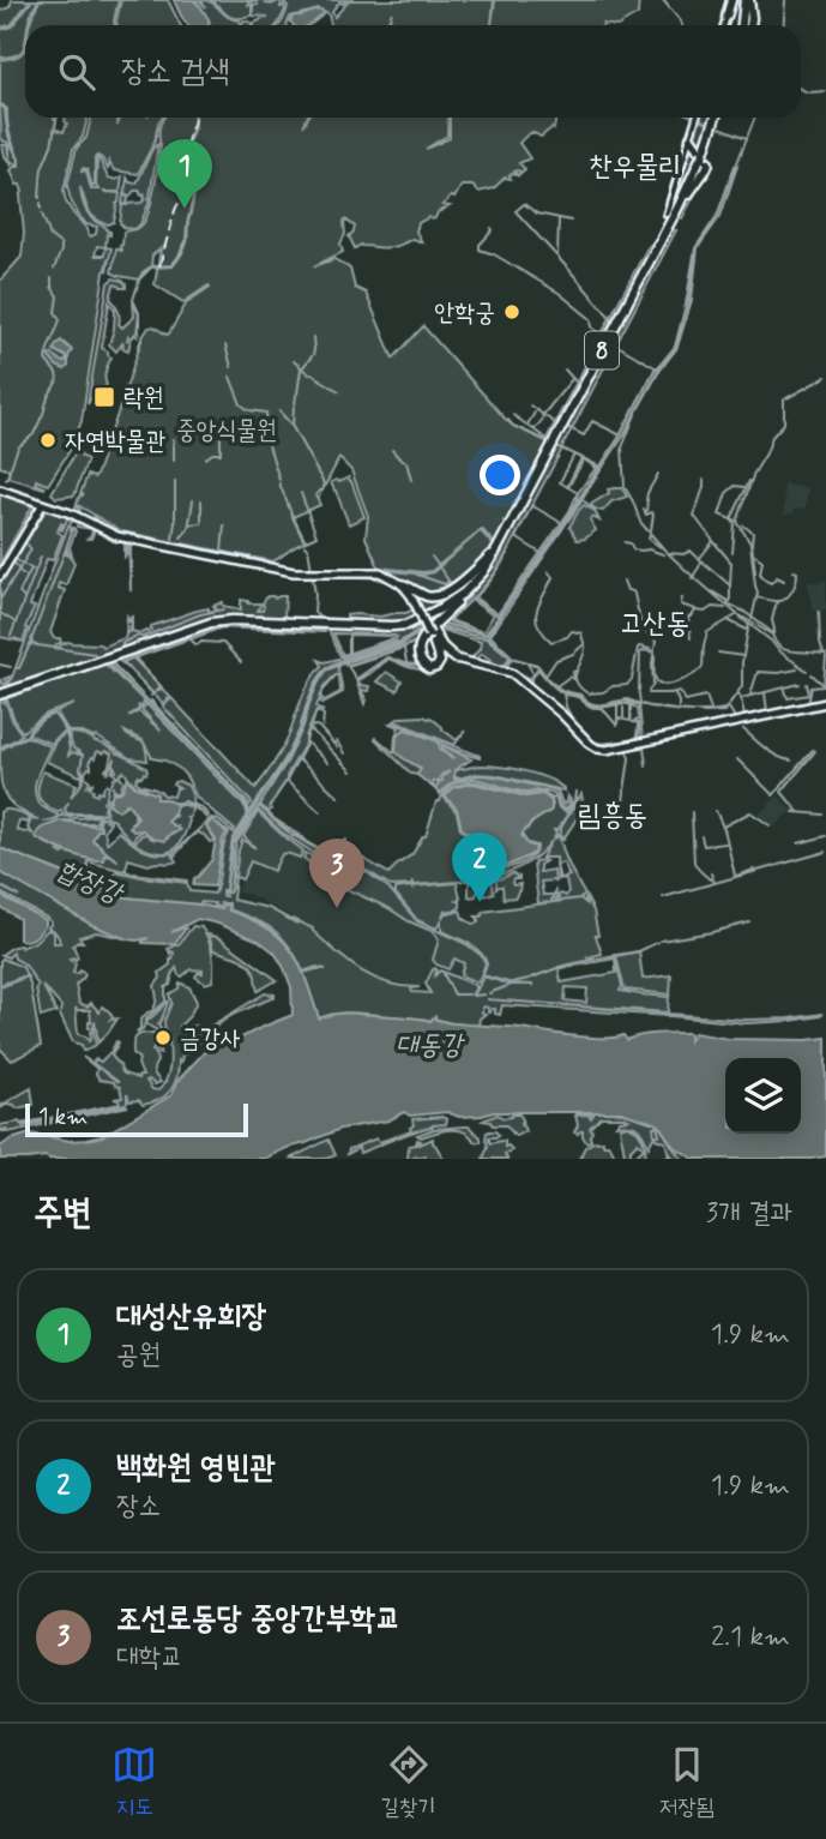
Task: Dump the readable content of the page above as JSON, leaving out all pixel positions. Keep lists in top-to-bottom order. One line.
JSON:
{"streets":{"highway":["8"]},"districts":["찬우물리","고산동","림흥동"],"water":["합장강","대동강"],"parks":["중앙식물원"],"places":{"other":["안학궁","자연박물관","금강사"],"transit":["락원"]},"scale_bar":"1 km","page":{"search":"장소 검색","pins":["1","2","3"],"scale":"1 km","heading":["주변","3개 결과"],"list":[{"mark":"1","name":"대성산유희장","note":"공원","value":"1.9 km"},{"mark":"2","name":"백화원 영빈관","note":"장소","value":"1.9 km"},{"mark":"3","name":"조선로동당 중앙간부학교","note":"대학교","value":"2.1 km"}],"nav":["지도","길찾기","저장됨"]}}
